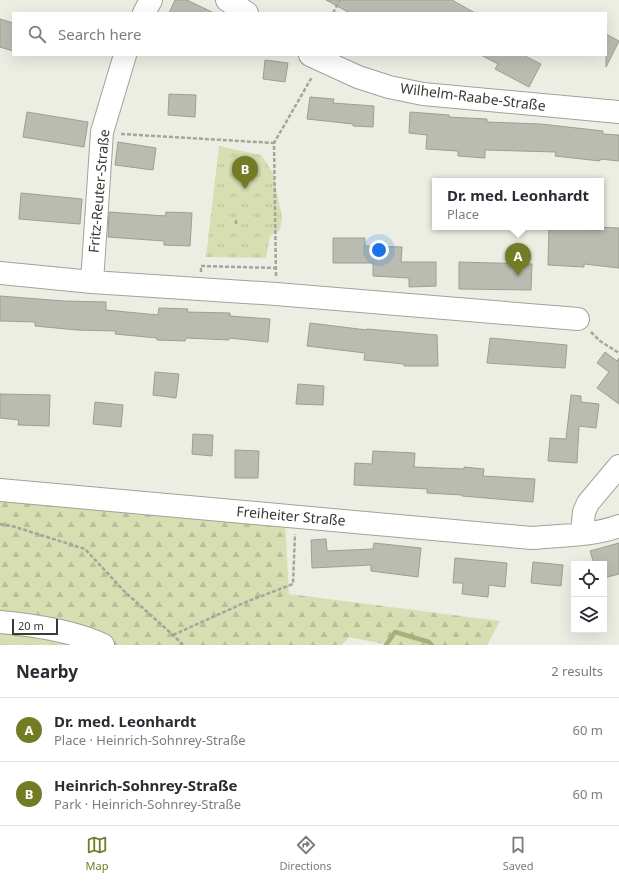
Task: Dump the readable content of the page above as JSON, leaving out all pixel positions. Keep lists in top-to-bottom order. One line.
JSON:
{"streets":{"street":["Wilhelm-Raabe-Straße","Fritz-Reuter-Straße","Freiheiter Straße"]},"scale_bar":"20 m","page":{"search":"Search here","pins":["B","A"],"popup":["Dr. med. Leonhardt","Place"],"scale":"20 m","heading":["Nearby","2 results"],"list":[{"mark":"A","name":"Dr. med. Leonhardt","note":"Place · Heinrich-Sohnrey-Straße","value":"60 m"},{"mark":"B","name":"Heinrich-Sohnrey-Straße","note":"Park · Heinrich-Sohnrey-Straße","value":"60 m"}],"nav":["Map","Directions","Saved"]}}
